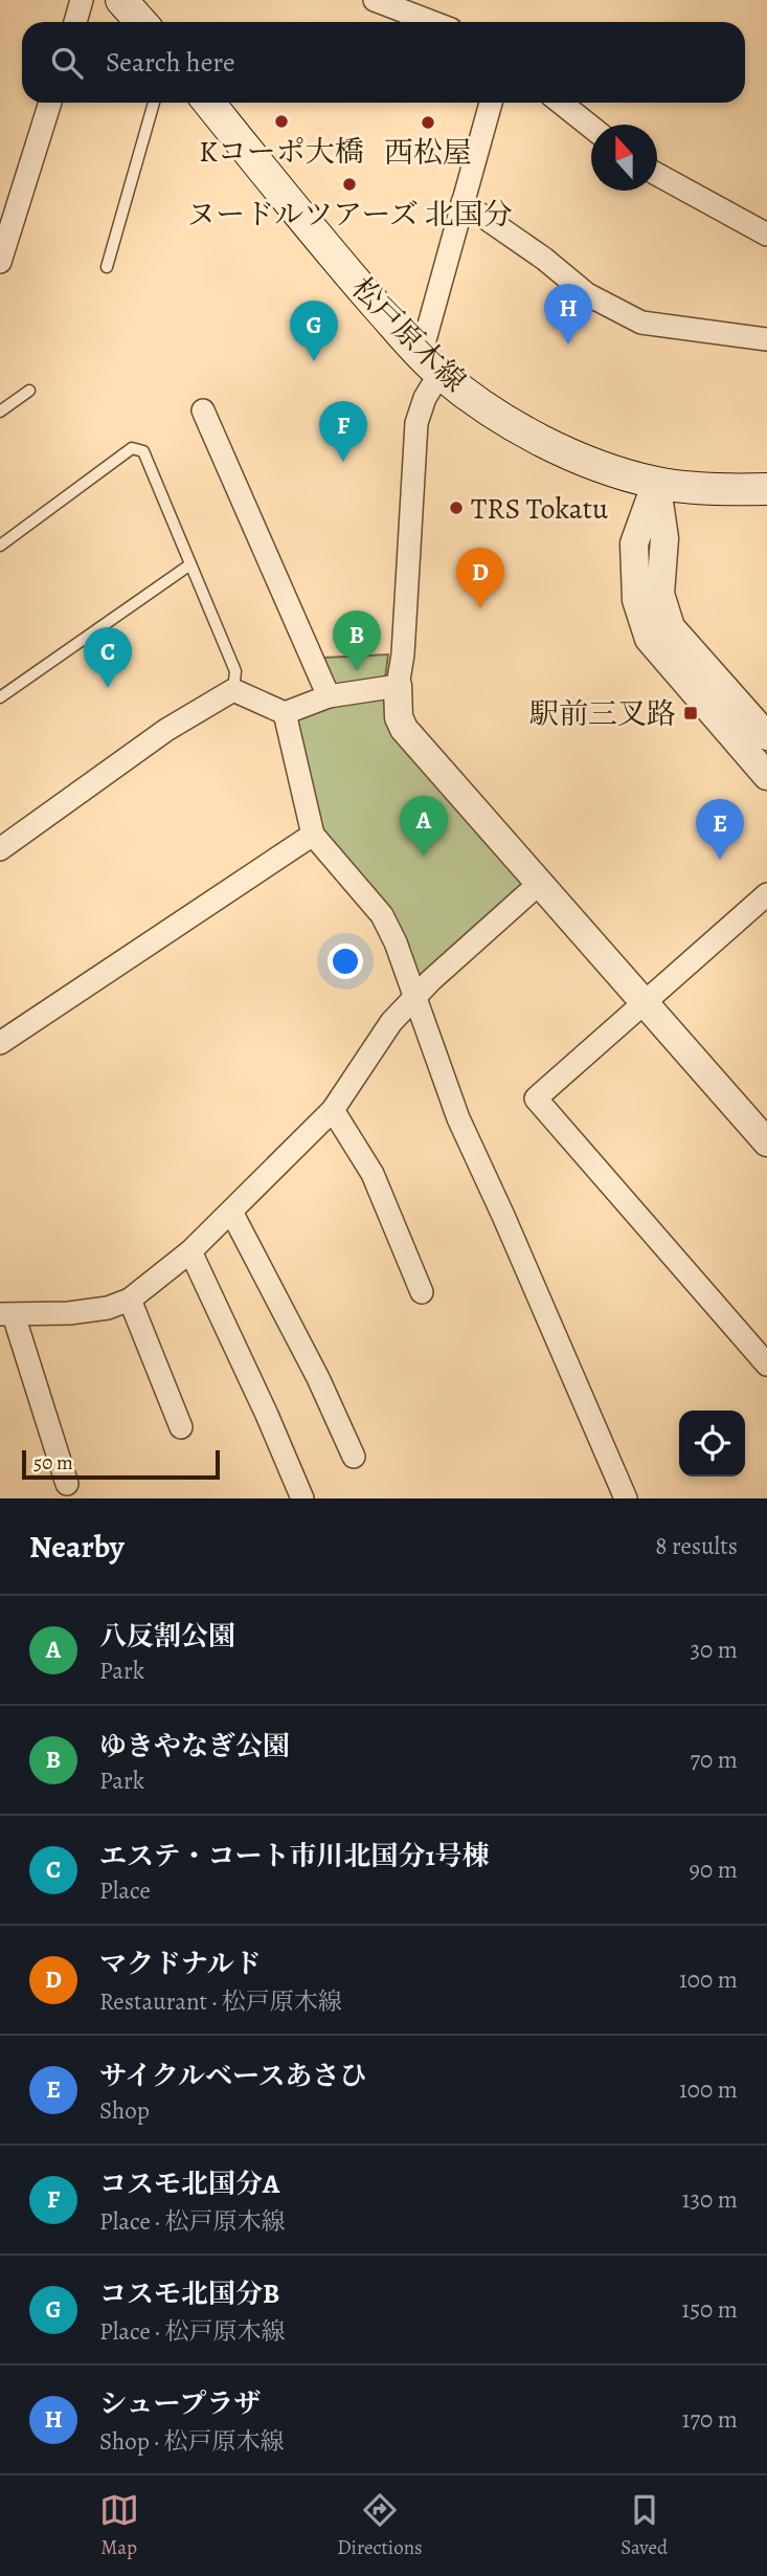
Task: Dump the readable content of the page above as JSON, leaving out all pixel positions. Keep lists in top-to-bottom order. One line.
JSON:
{"streets":{"main road":["松戸原木線"]},"places":{"other":["Kコーポ大橋","西松屋","ヌードルツアーズ 北国分","TRS Tokatu"],"transit":["駅前三叉路"]},"scale_bar":"50 m","north":"top","page":{"search":"Search here","pins":["H","G","F","D","B","C","A","E"],"scale":"50 m","heading":["Nearby","8 results"],"list":[{"mark":"A","name":"八反割公園","note":"Park","value":"30 m"},{"mark":"B","name":"ゆきやなぎ公園","note":"Park","value":"70 m"},{"mark":"C","name":"エステ・コート市川北国分1号棟","note":"Place","value":"90 m"},{"mark":"D","name":"マクドナルド","note":"Restaurant · 松戸原木線","value":"100 m"},{"mark":"E","name":"サイクルベースあさひ","note":"Shop","value":"100 m"},{"mark":"F","name":"コスモ北国分A","note":"Place · 松戸原木線","value":"130 m"},{"mark":"G","name":"コスモ北国分B","note":"Place · 松戸原木線","value":"150 m"},{"mark":"H","name":"シュープラザ","note":"Shop · 松戸原木線","value":"170 m"}],"nav":["Map","Directions","Saved"]}}
